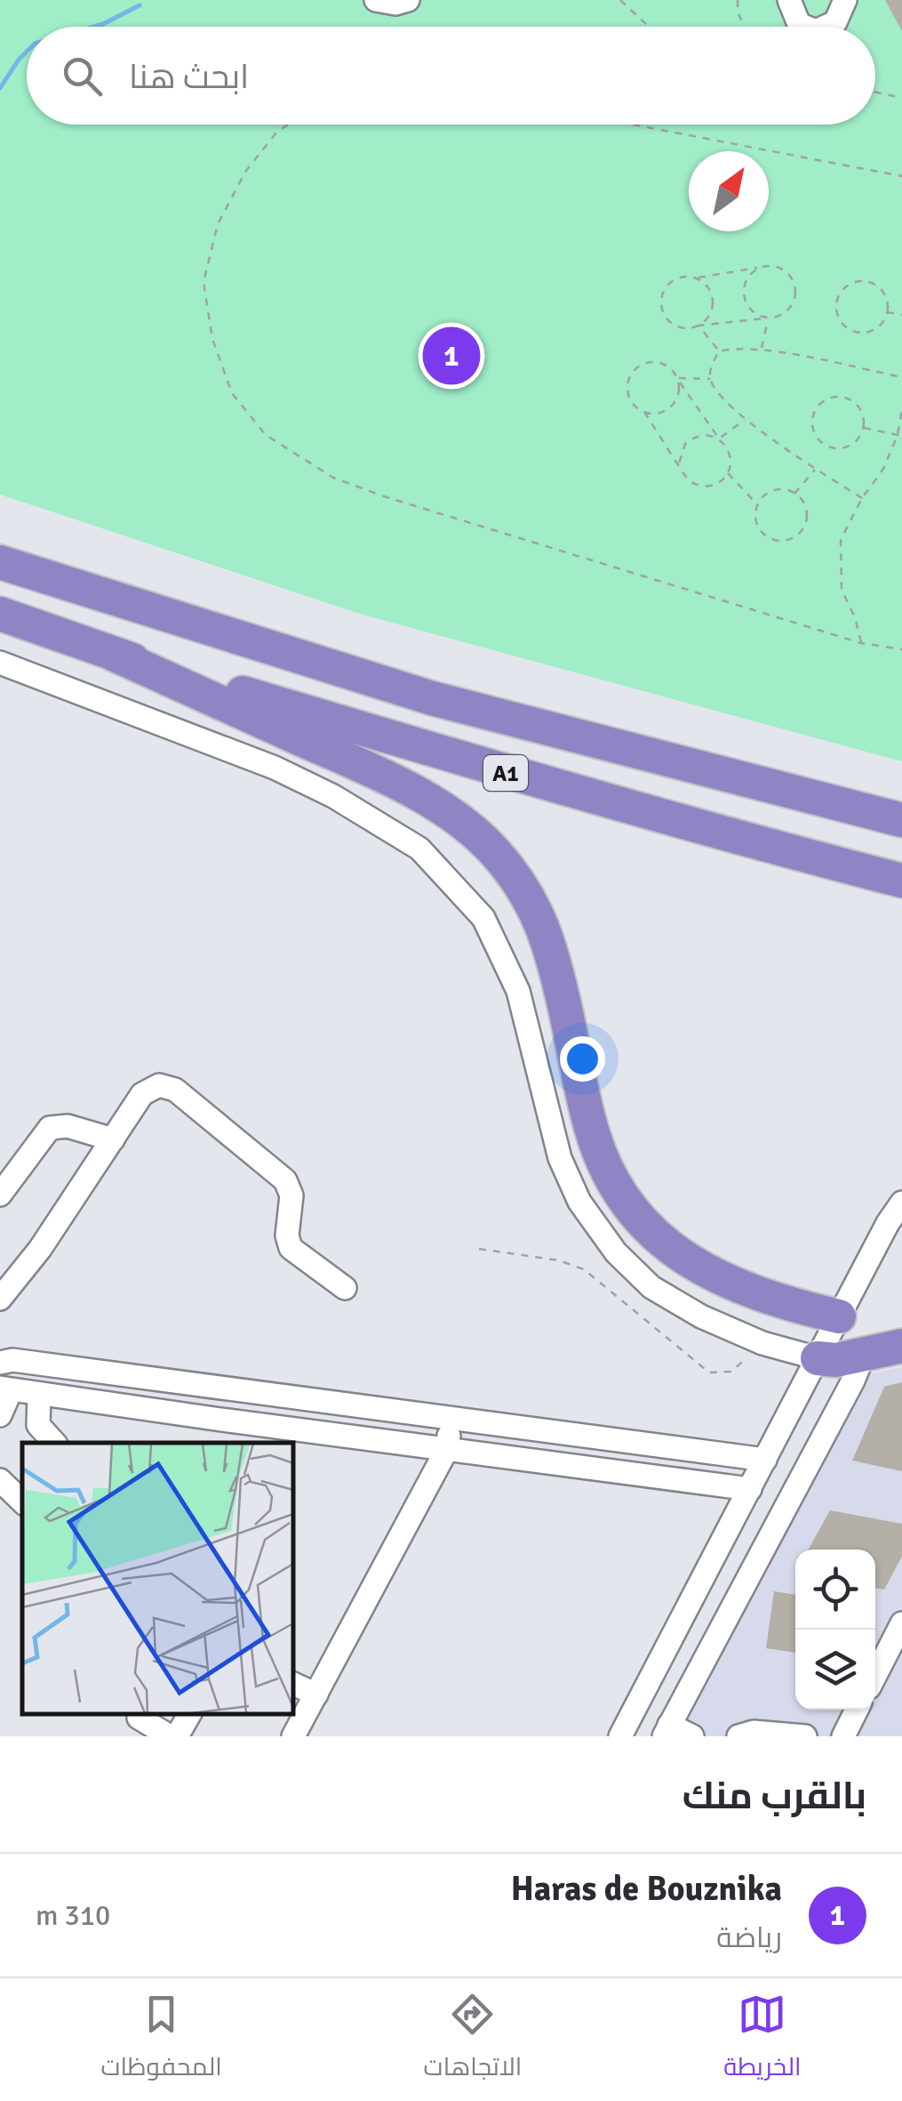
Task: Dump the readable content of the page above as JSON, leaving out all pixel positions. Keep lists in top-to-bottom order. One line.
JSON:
{"streets":{"highway":["A1"]},"north":"top right","page":{"search":"ابحث هنا","pins":"1","heading":"بالقرب منك","list":[{"mark":"1","name":"Haras de Bouznika","note":"رياضة","value":"310 m"}],"nav":["الخريطة","الاتجاهات","المحفوظات"]}}
